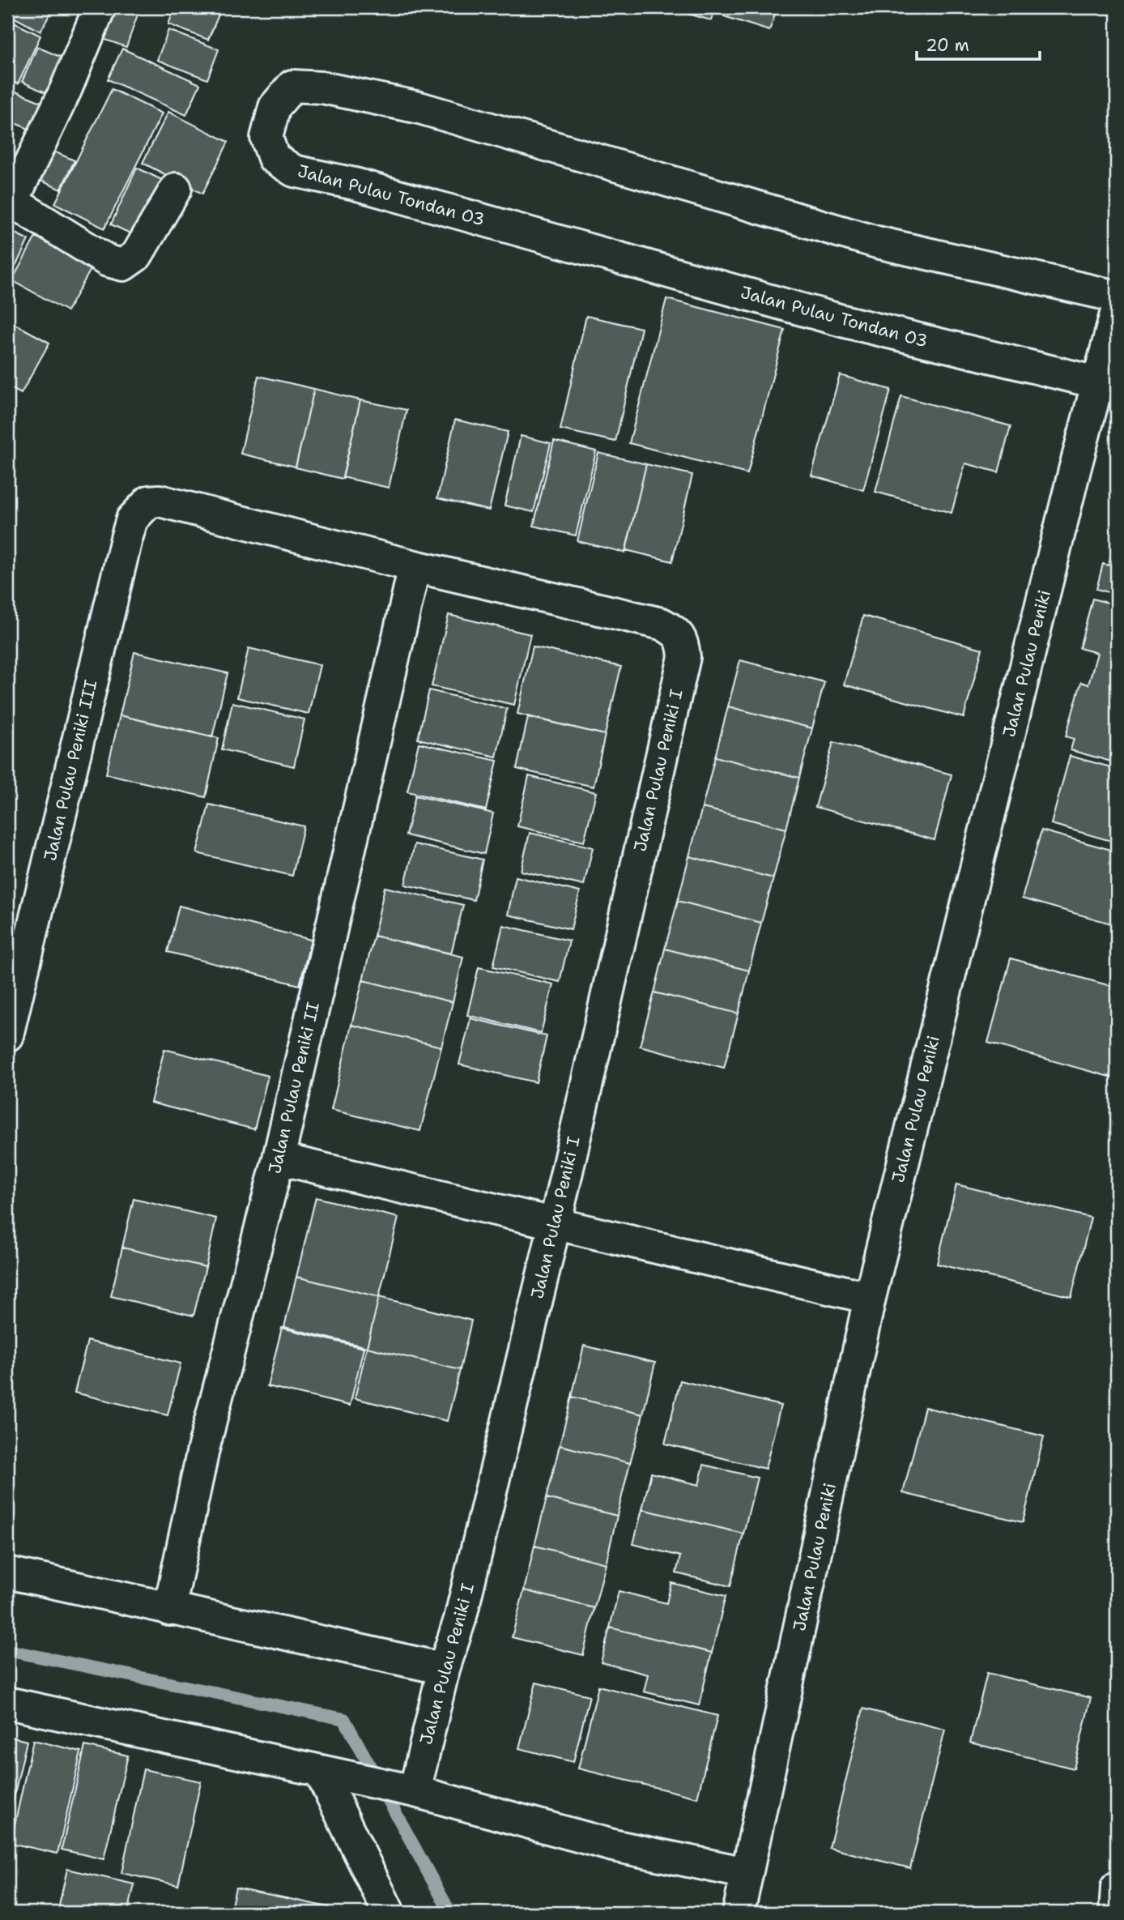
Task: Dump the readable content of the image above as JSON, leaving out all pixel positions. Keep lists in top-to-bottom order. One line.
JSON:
{"streets":{"street":["Jalan Pulau Tondan O3","Jalan Pulau Peniki","Jalan Pulau Peniki III","Jalan Pulau Peniki I","Jalan Pulau Peniki II"]},"crossings":[["Jalan Pulau Tondan O3","Jalan Pulau Peniki"],["Jalan Pulau Peniki III","Jalan Pulau Peniki I"],["Jalan Pulau Peniki III","Jalan Pulau Peniki II"],["Jalan Pulau Peniki I","Jalan Pulau Peniki II"]],"scale_bar":"20 m"}
